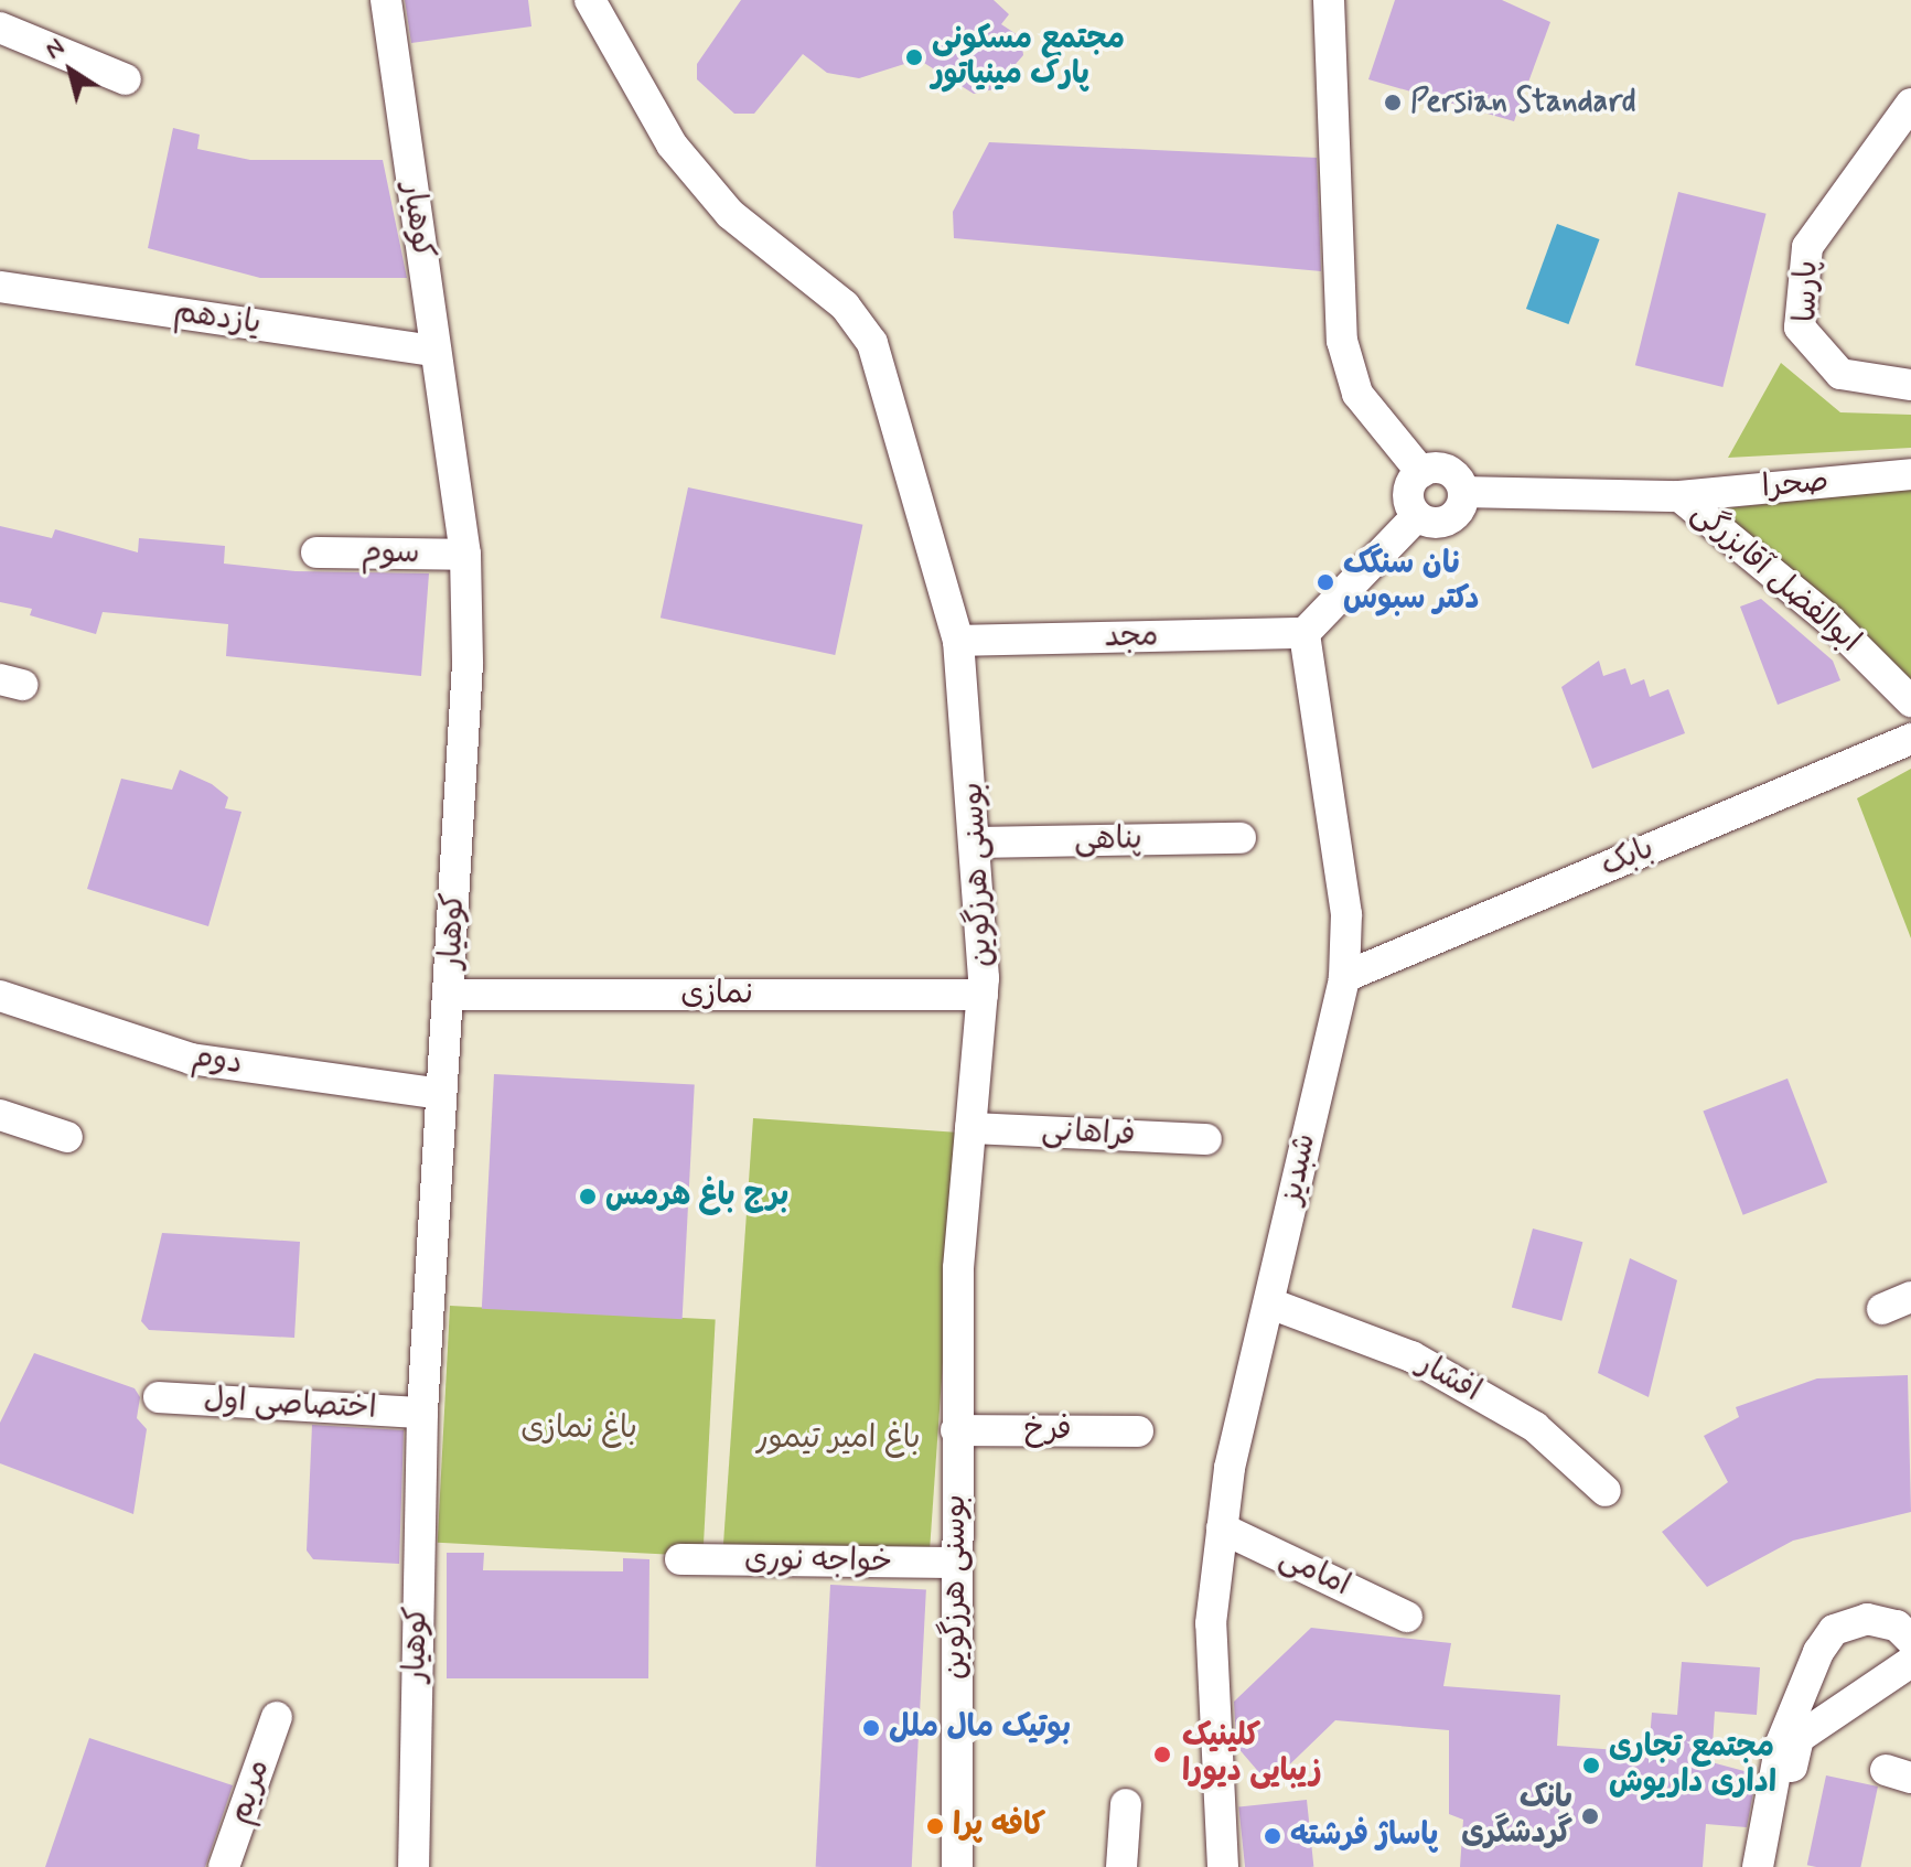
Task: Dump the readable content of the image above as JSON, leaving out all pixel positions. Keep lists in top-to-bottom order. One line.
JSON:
{"streets":{"street":["کوهیار","پارسا","یازدهم","صحرا","سوم","ابوالفضل آقابزرگی","مجد","پناهی","بابک","بوسنی هرزگوین","نمازی","دوم","فراهانی","شبدیز","افشار","اختصاصی اول","فرخ","خواجه نوری","امامی","مریم"]},"crossings":[["کوهیار","یازدهم"],["کوهیار","سوم"],["کوهیار","نمازی"],["کوهیار","دوم"],["کوهیار","اختصاصی اول"],["صحرا","ابوالفضل آقابزرگی"],["مجد","بوسنی هرزگوین"],["مجد","شبدیز"],["پناهی","بوسنی هرزگوین"],["بابک","شبدیز"],["بوسنی هرزگوین","نمازی"],["بوسنی هرزگوین","فراهانی"],["بوسنی هرزگوین","فرخ"],["بوسنی هرزگوین","خواجه نوری"],["شبدیز","افشار"],["شبدیز","امامی"]],"parks":["باغ نمازی","باغ امیر تیمور"],"places":["مجتمع مسکونی پارک مینیاتور","Persian Standard","نان سنگک دکتر سبوس","برج باغ هرمس","بوتیک مال ملل","کلینیک زیبایی دیورا","مجتمع تجاری اداری داریوش","بانک گردشگری","کافه پرا","پاساژ فرشته"],"north":"top left"}
